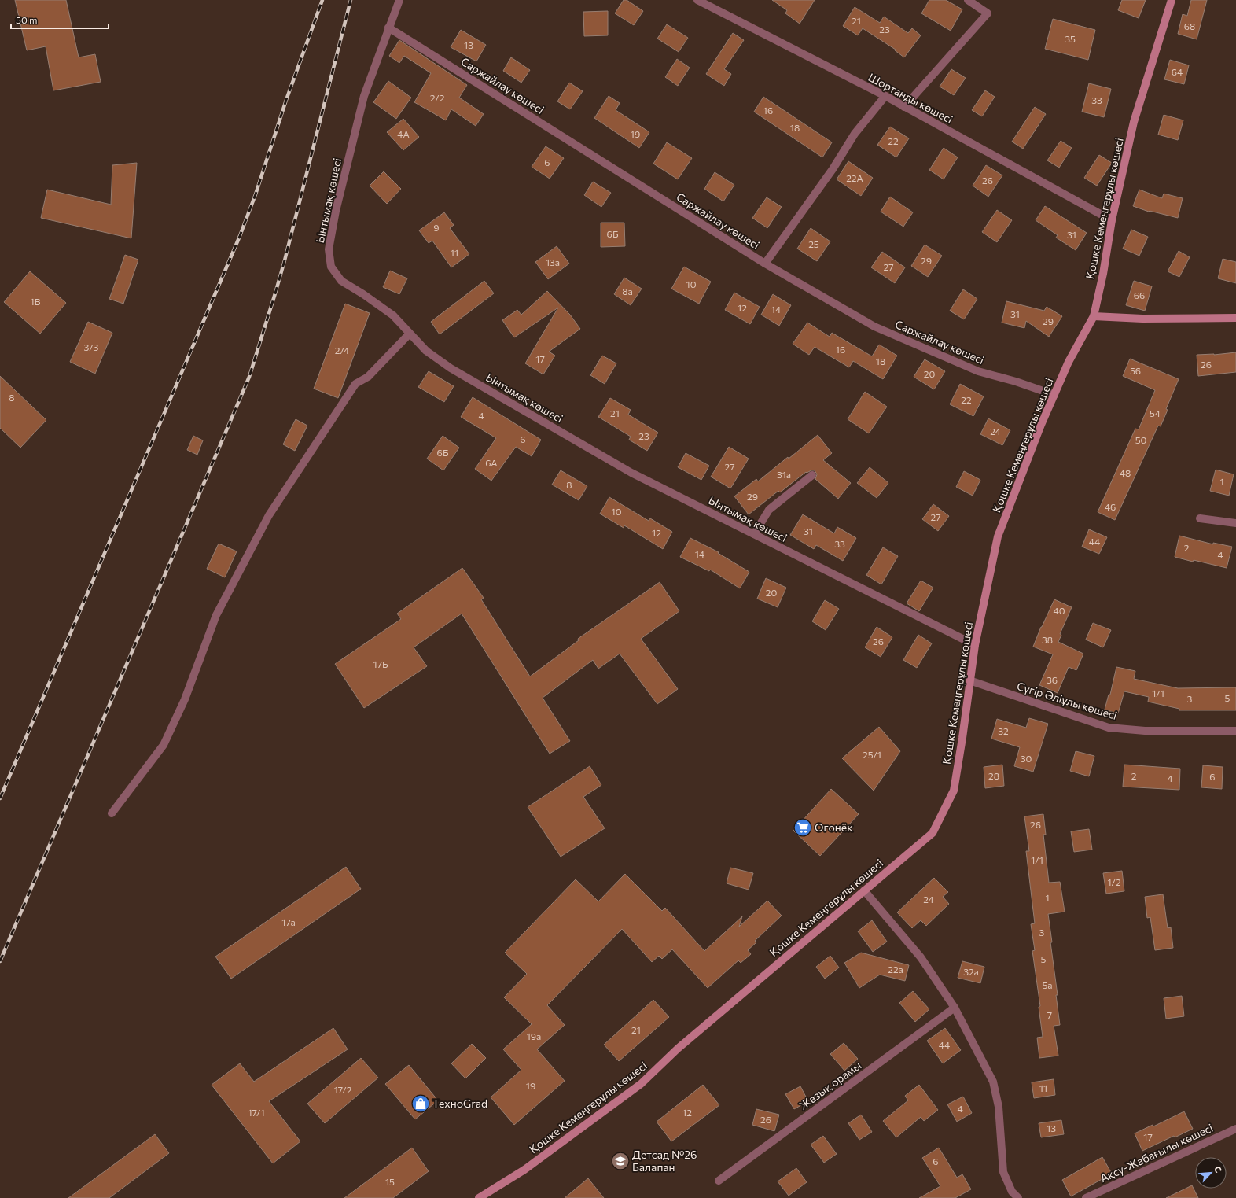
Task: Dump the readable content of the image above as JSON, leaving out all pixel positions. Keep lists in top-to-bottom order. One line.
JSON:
{"streets":{"street":["Саржайлау көшесі","Шортанды көшесі","Ынтымақ көшесі","Қошке Кемеңгерұлы көшесі","Сүгір Әліұлы көшесі","Жазық орамы","Ақсу-Жабағылы көшесі"]},"crossings":[["Саржайлау көшесі","Ынтымақ көшесі"],["Саржайлау көшесі","Қошке Кемеңгерұлы көшесі"],["Шортанды көшесі","Қошке Кемеңгерұлы көшесі"],["Ынтымақ көшесі","Қошке Кемеңгерұлы көшесі"],["Қошке Кемеңгерұлы көшесі","Сүгір Әліұлы көшесі"]],"places":{"supermarket":["Огонёк"],"shop":["ТехноGrad"],"school or university":["Детсад №26 Балапан"]},"house_numbers":["21","68","23","35","13","64","2/2","33","16","18","4А","19","22","6","22А","26","9","6Б","31","25","11","29","13а","27","10","8а","66","1В","12","14","31","29","3/3","16","2/4","17","18","26","56","20","8","22","21","54","4","24","23","6","50","6Б","6А","27","48","31а","1","8","29","46","10","27","31","12","44","33","2","14","4","20","40","38","26","17Б","36","1/1","5","3","32","25/1","30","28","2","6","4","26","1/1","1/2","1","24","17а","3","5","22а","32а","5а","7","21","19а","44","19","11","17/2","4","17/1","12","26","13","17","6","15"],"scale_bar":"50 m","north":"top right"}
